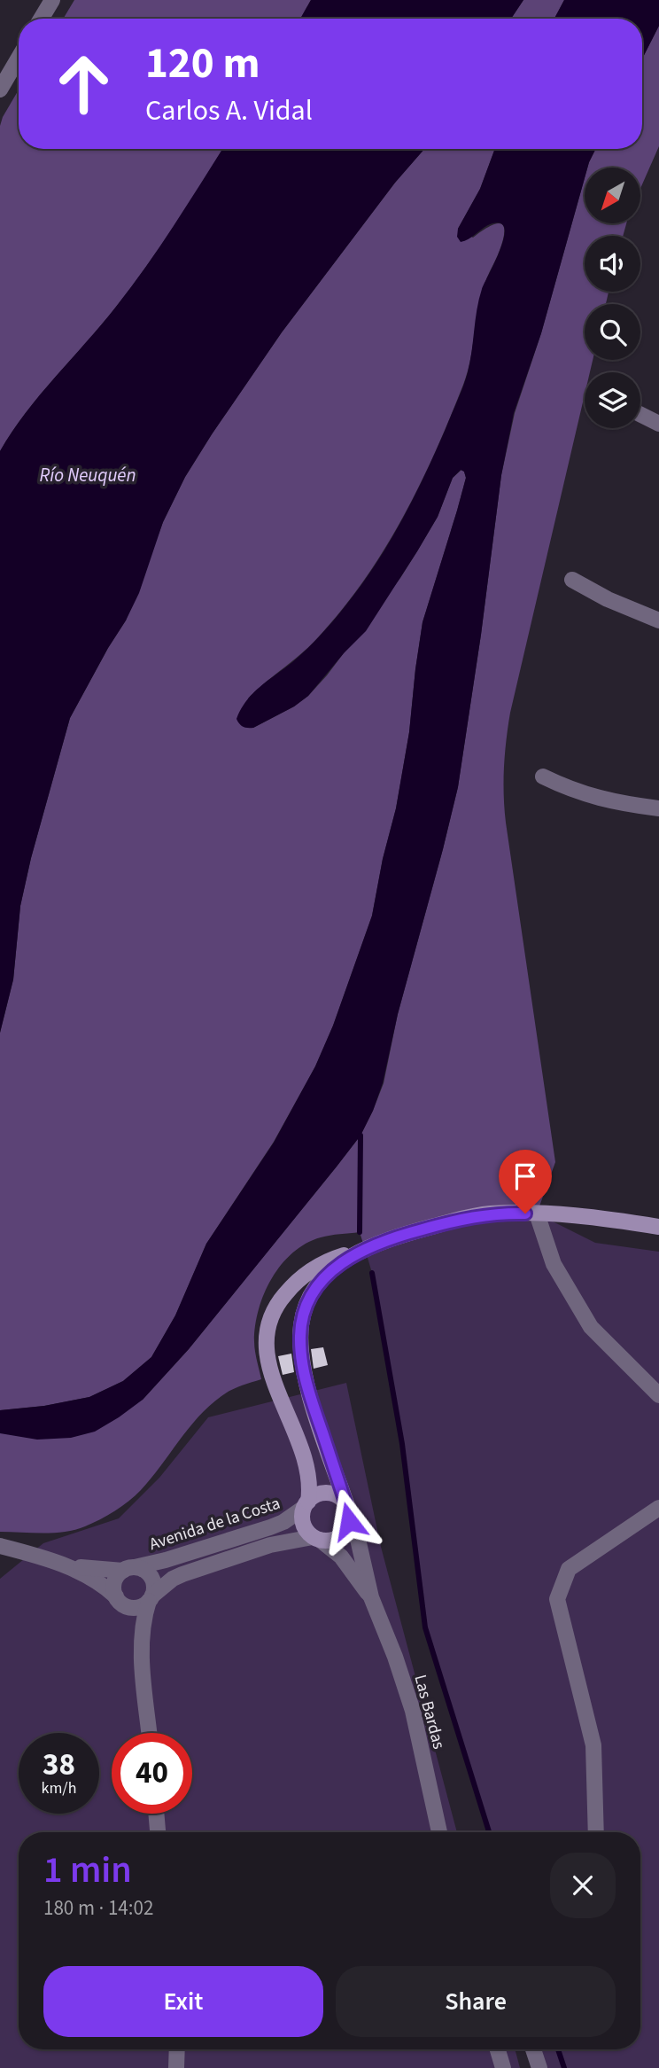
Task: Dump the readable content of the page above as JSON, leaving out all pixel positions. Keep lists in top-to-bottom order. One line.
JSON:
{"streets":{"street":["Avenida de la Costa","Las Bardas"]},"crossings":[["Avenida de la Costa","Las Bardas"]],"water":["Río Neuquén"],"north":"bottom left","page":{"turn":["120 m","Carlos A. Vidal"],"speed":"38 km/h","limit":"40","heading":["1 min","180 m · 14:02"],"buttons":["Exit","Share"]}}
